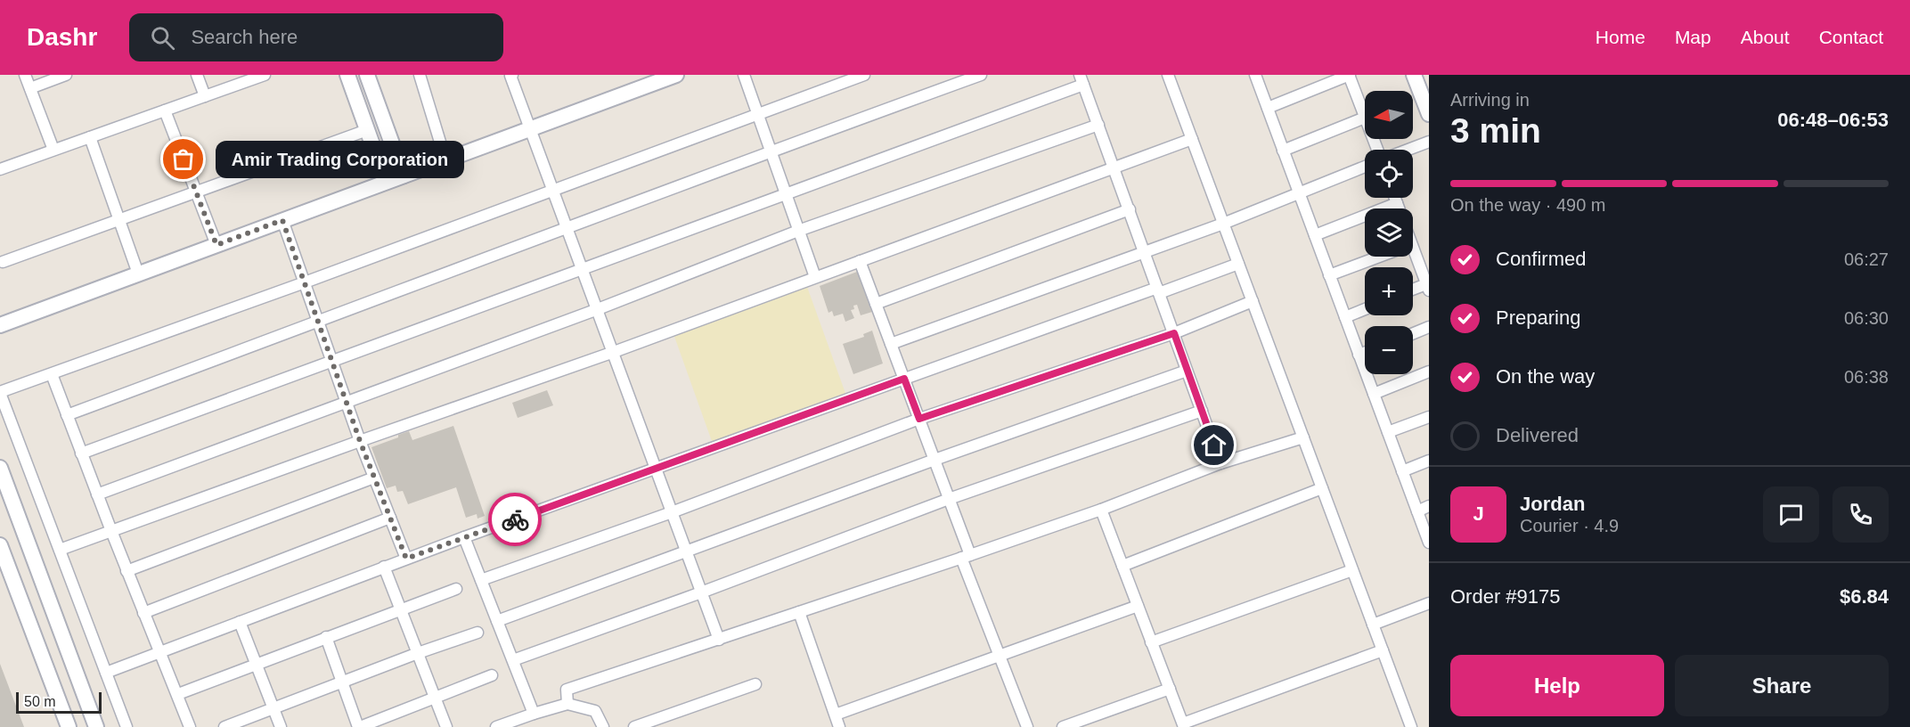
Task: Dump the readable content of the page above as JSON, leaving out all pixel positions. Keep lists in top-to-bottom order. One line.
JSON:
{"places":["Amir Trading Corporation"],"scale_bar":"50 m","north":"left","page":{"header":"Dashr","search":"Search here","nav":["Home","Map","About","Contact"],"heading":["3 min","Arriving in","06:48–06:53"],"panel":["Jordan","Courier · 4.9","Order #9175","$6.84"],"map_buttons":["+","−"],"bubble":"Amir Trading Corporation","bar":"On the way · 490 m","list":[["Confirmed","06:27"],["Preparing","06:30"],["On the way","06:38"],"Delivered"],"round":"J","buttons":["Help","Share"],"scale":"50 m"}}
